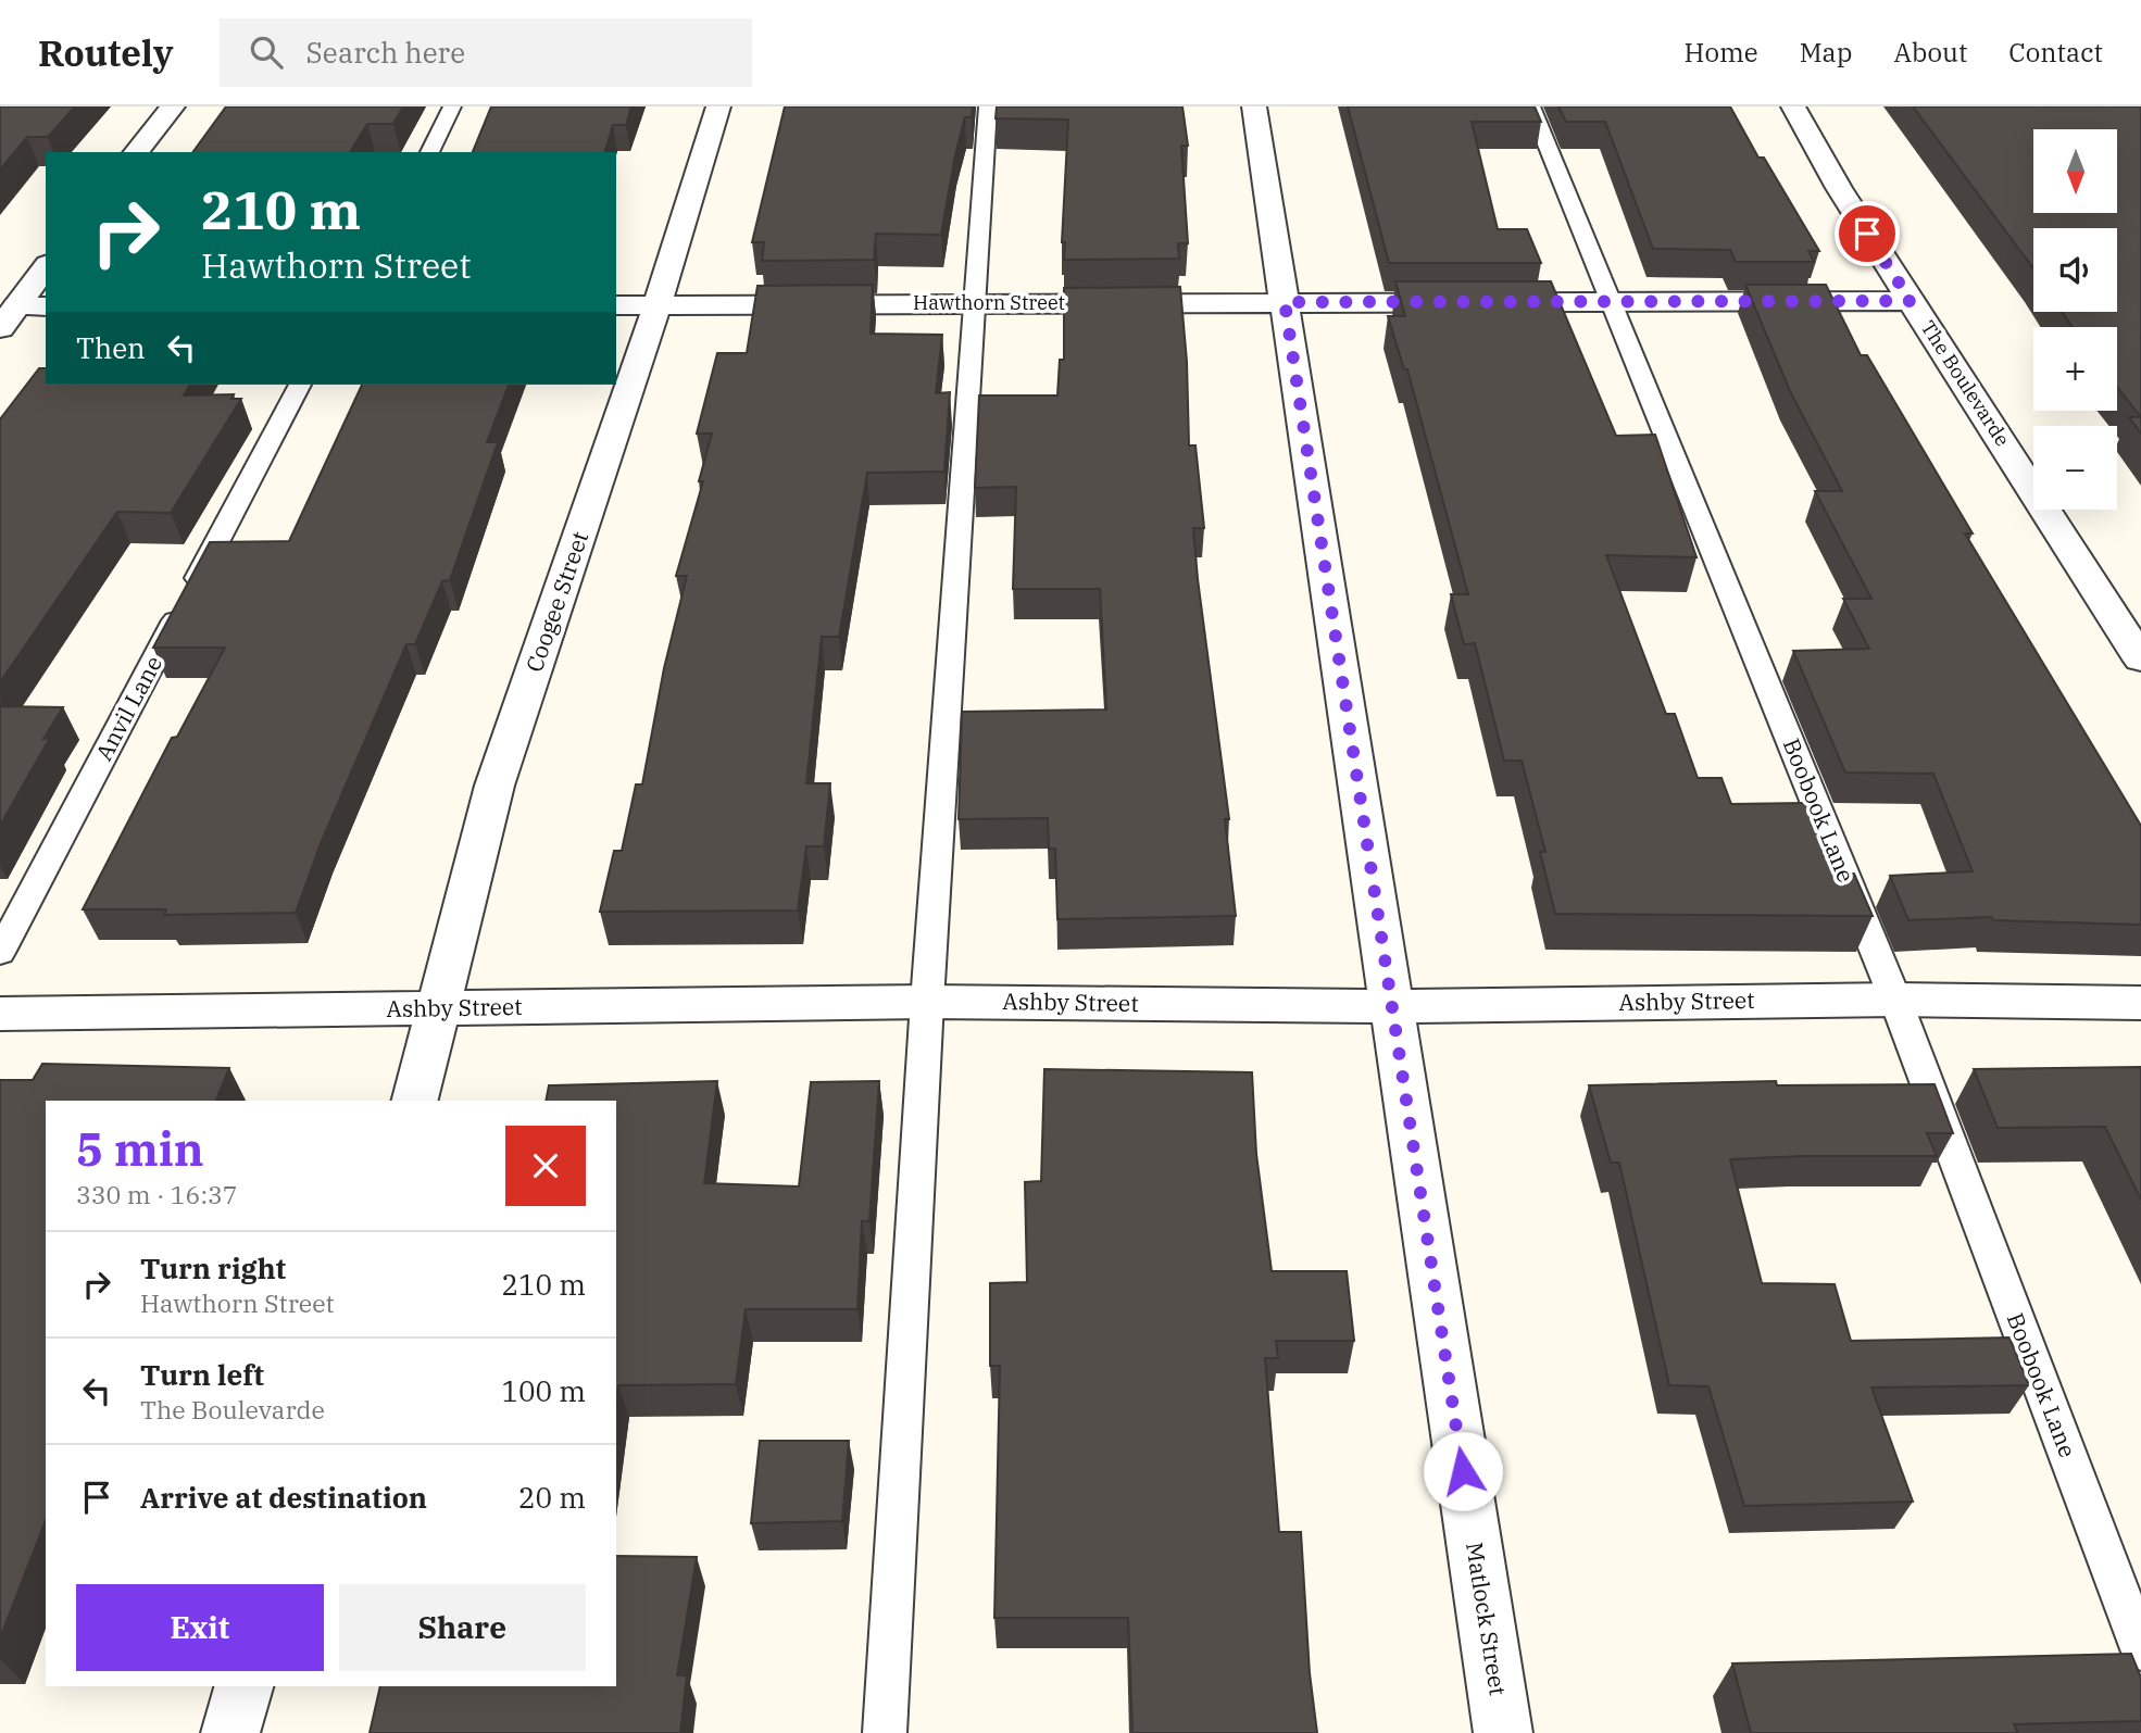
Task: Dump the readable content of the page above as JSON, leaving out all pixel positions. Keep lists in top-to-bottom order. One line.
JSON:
{"streets":{"street":["Hawthorn Street","The Boulevarde","Coogee Street","Ashby Street","Matlock Street"],"lane":["Anvil Lane","Boobook Lane"]},"crossings":[["Hawthorn Street","The Boulevarde"],["Hawthorn Street","Coogee Street"],["Hawthorn Street","Boobook Lane"],["Hawthorn Street","Matlock Street"],["Coogee Street","Ashby Street"],["Boobook Lane","Ashby Street"],["Ashby Street","Matlock Street"]],"north":"bottom","page":{"header":"Routely","search":"Search here","nav":["Home","Map","About","Contact"],"map_buttons":["+","−"],"turn":["210 m","Hawthorn Street"],"then":"Then","heading":["5 min","330 m · 16:37"],"list":[{"name":"Turn right","note":"Hawthorn Street","value":"210 m"},{"name":"Turn left","note":"The Boulevarde","value":"100 m"},{"name":"Arrive at destination","value":"20 m"}],"buttons":["Exit","Share"]}}
